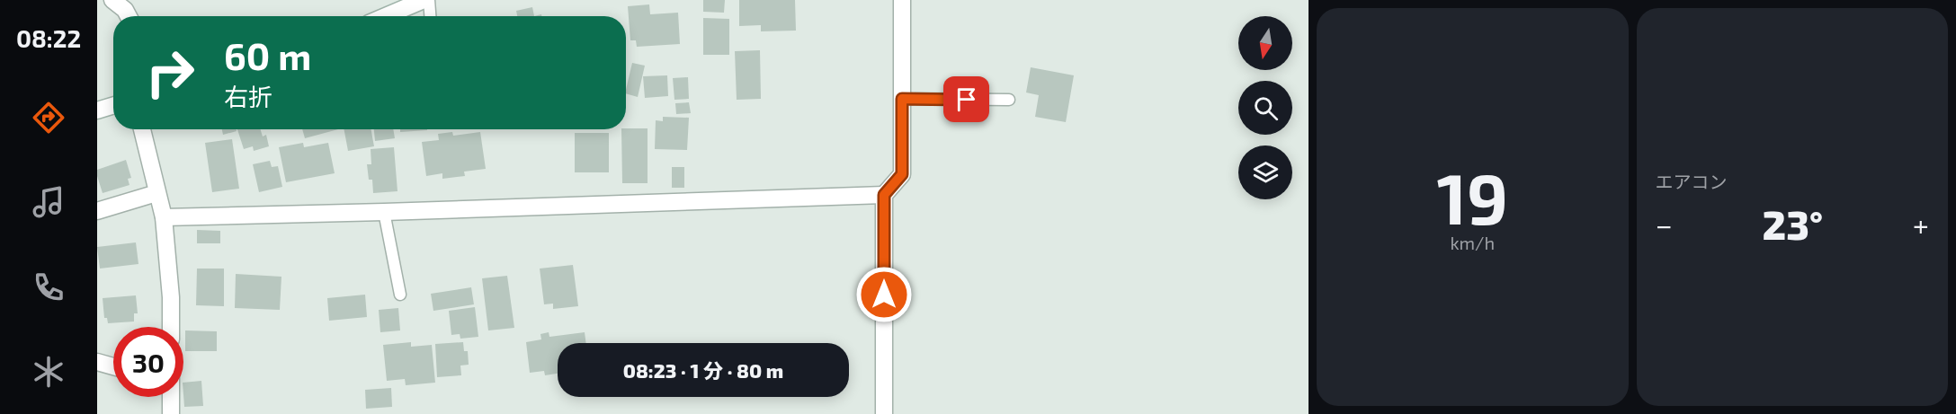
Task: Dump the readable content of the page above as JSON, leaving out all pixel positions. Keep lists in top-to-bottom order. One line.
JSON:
{"north":"bottom","page":{"tabs":"08:22","tile":[["19","km/h"],"エアコン"],"turn":["60 m","右折"],"heat":["−","23°","+"],"limit":"30","trip":"08:23 · 1 分 · 80 m"}}
